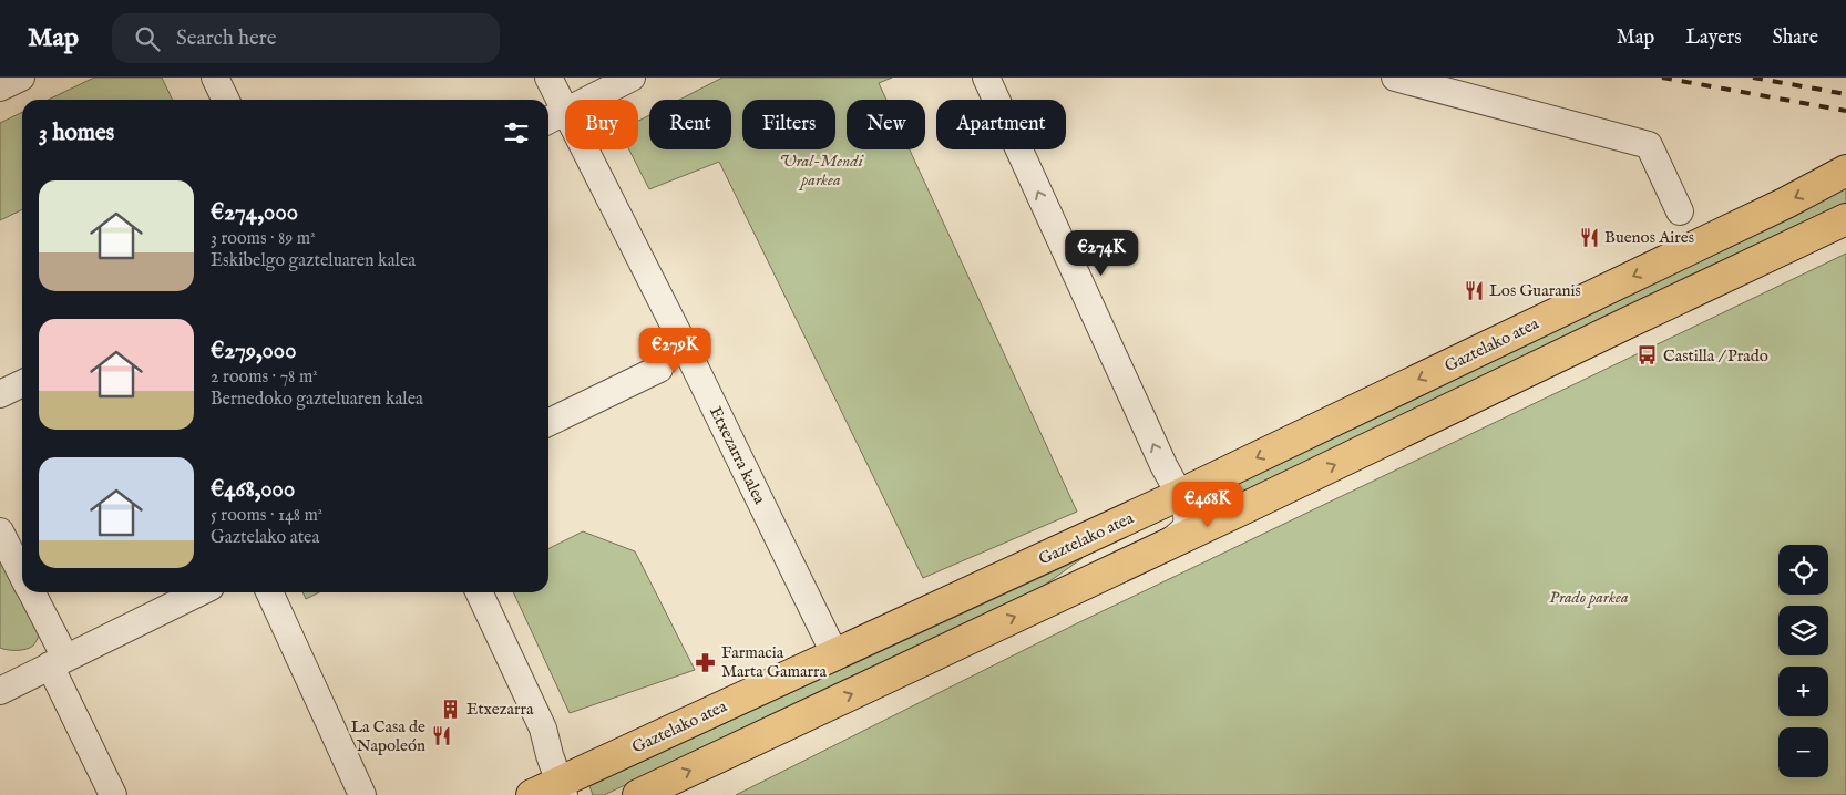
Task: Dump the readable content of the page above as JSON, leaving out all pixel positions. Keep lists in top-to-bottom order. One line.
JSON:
{"streets":{"main road":["Gaztelako atea"],"street":["Etxezarra kalea"]},"crossings":[["Gaztelako atea","Etxezarra kalea"]],"parks":["Ural-Mendi parkea","Prado parkea"],"places":{"restaurant":["Buenos Aires","Los Guaranis","La Casa de Napoleón"],"bus stop":["Castilla / Prado"],"pharmacy":["Farmacia Marta Gamarra"],"building":["Etxezarra"]},"page":{"header":"Map","search":"Search here","nav":["Map","Layers","Share"],"chip":["Buy","Rent","Filters","New","Apartment"],"heading":"3 homes","list":[{"name":"€274,000","note":"3 rooms · 89 m² · Eskibelgo gazteluaren kalea"},{"name":"€279,000","note":"2 rooms · 78 m² · Bernedoko gazteluaren kalea"},{"name":"€468,000","note":"5 rooms · 148 m² · Gaztelako atea"}],"price":["€274K","€279K","€468K"],"map_buttons":["+","−"]}}
